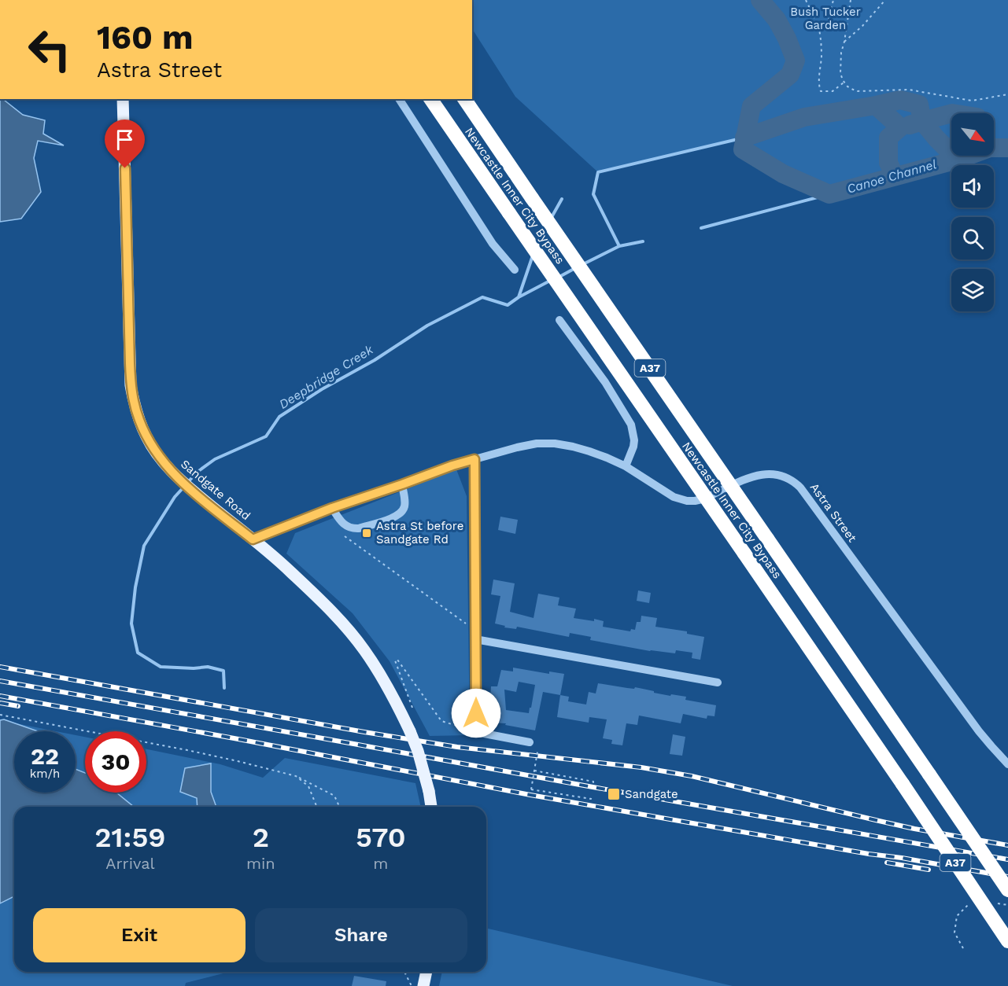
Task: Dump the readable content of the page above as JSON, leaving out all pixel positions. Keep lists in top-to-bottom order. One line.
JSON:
{"streets":{"highway":["Newcastle Inner City Bypass","A37"],"main road":["Sandgate Road"],"street":["Astra Street"]},"crossings":[["Sandgate Road","Astra Street"]],"water":["Canoe Channel","Deepbridge Creek"],"parks":["Bush Tucker Garden"],"places":{"transit":["Astra St before Sandgate Rd","Sandgate"]},"north":"bottom right","page":{"turn":["160 m","Astra Street"],"speed":"22 km/h","limit":"30","eta":["21:59","Arrival","2","min","570","m"],"buttons":["Exit","Share"]}}
